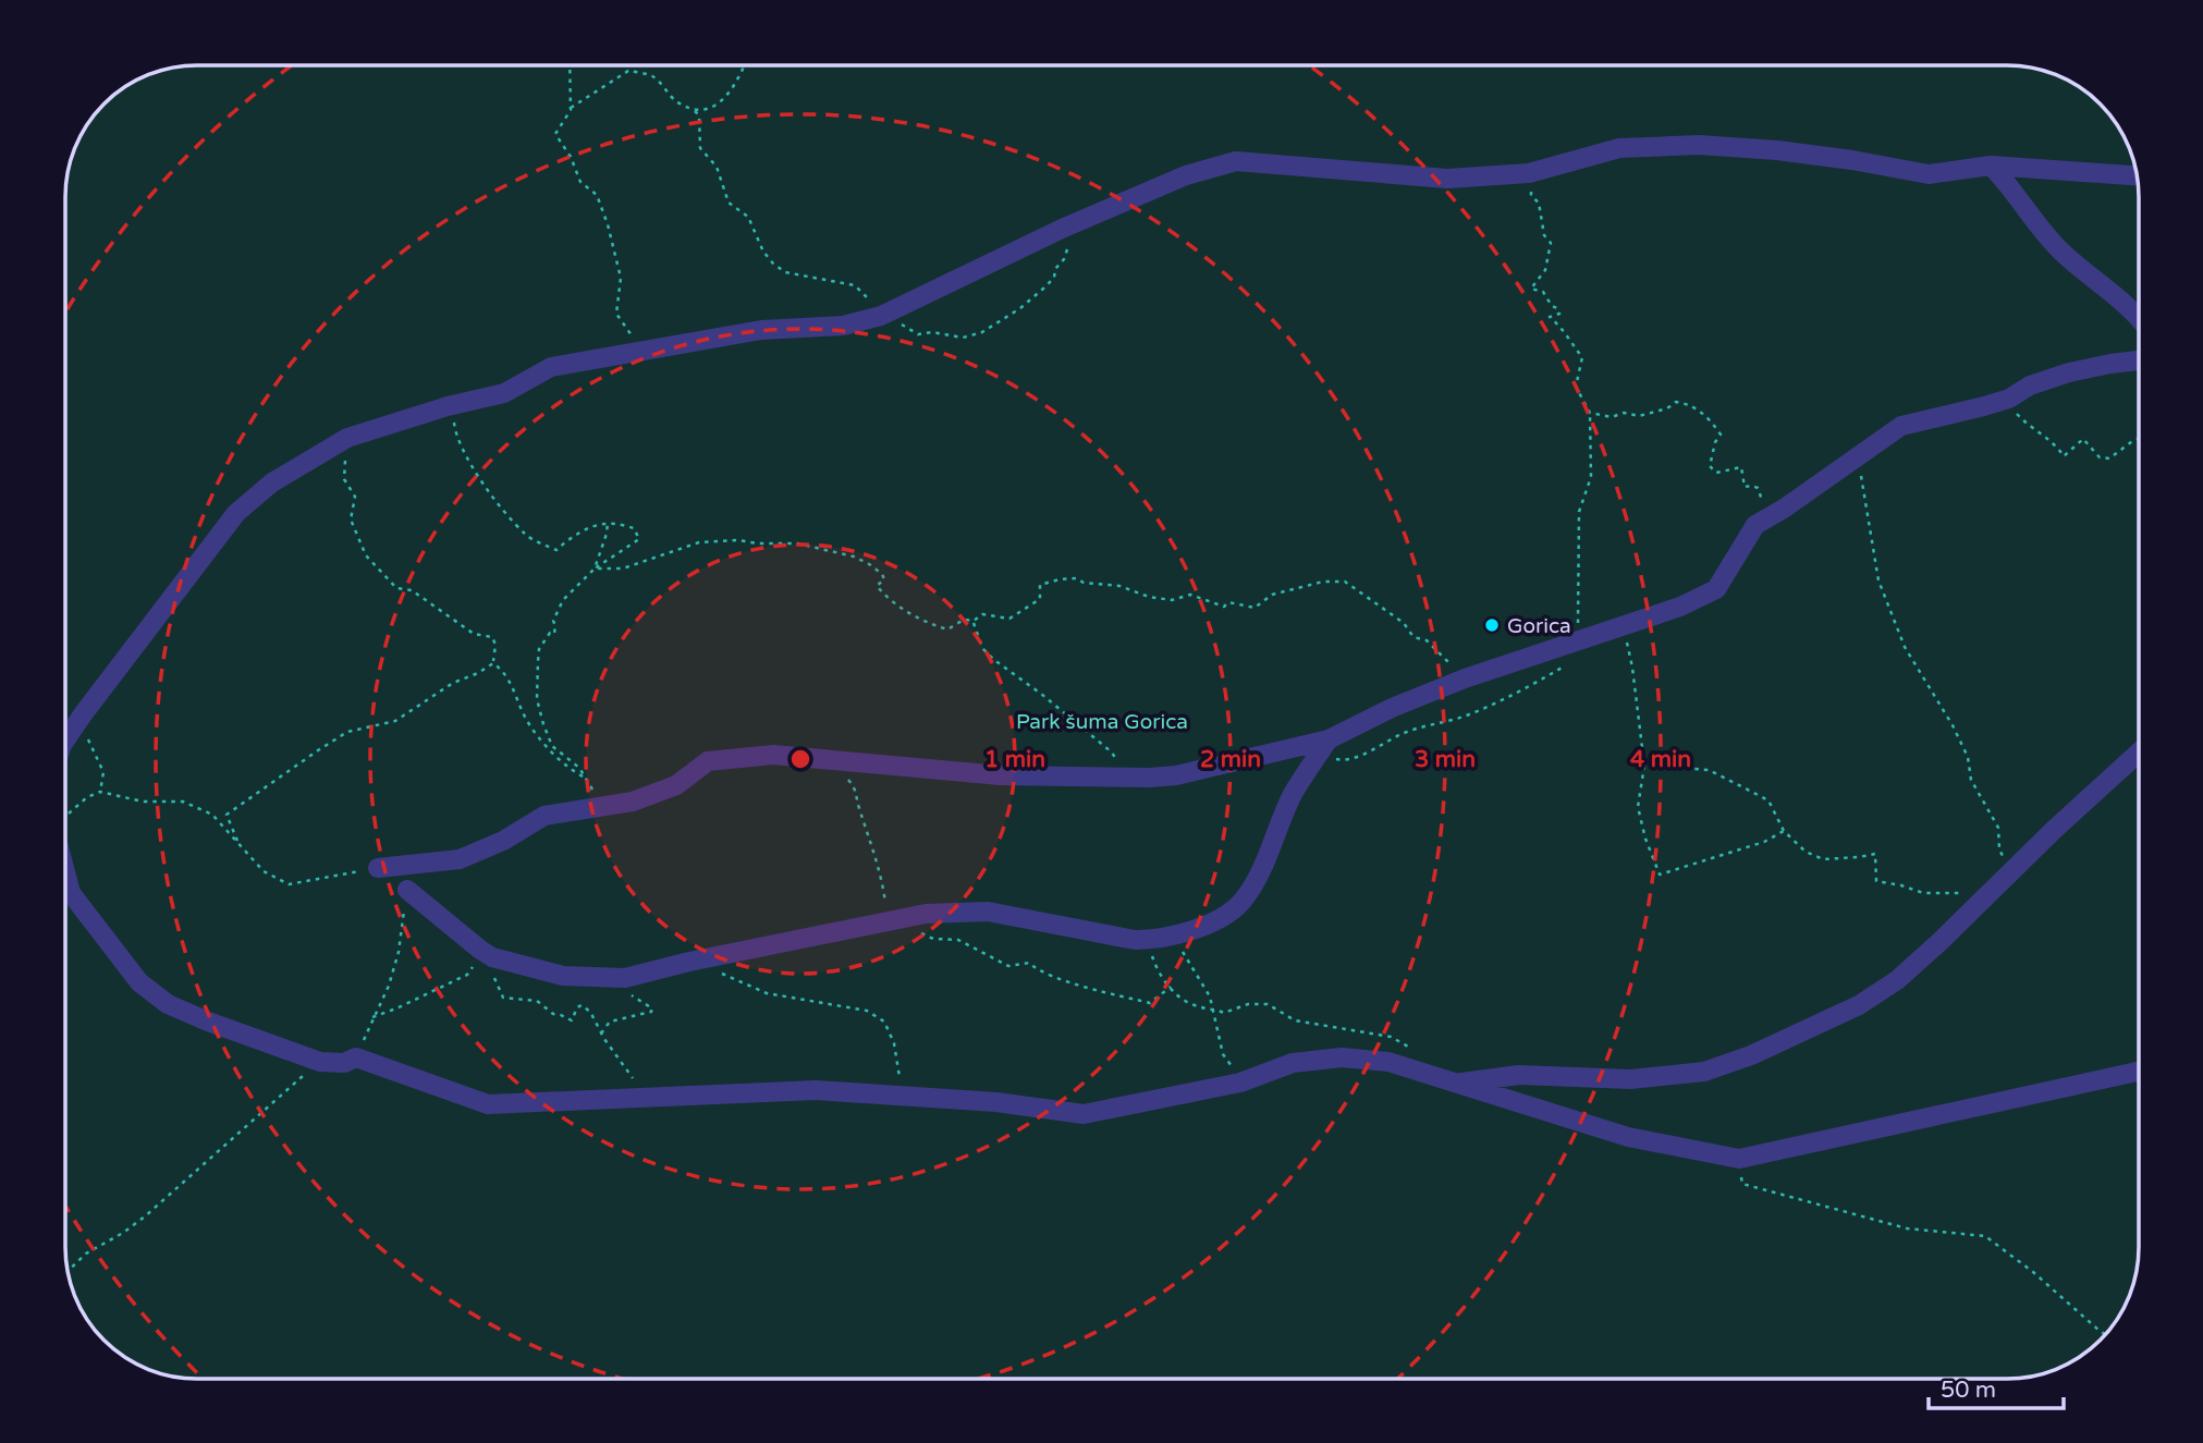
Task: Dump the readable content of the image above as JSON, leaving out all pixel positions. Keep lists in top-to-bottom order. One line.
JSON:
{"parks":["Park šuma Gorica"],"places":["Gorica"],"scale_bar":"50 m","rings":["1 min","2 min","3 min","4 min"]}
